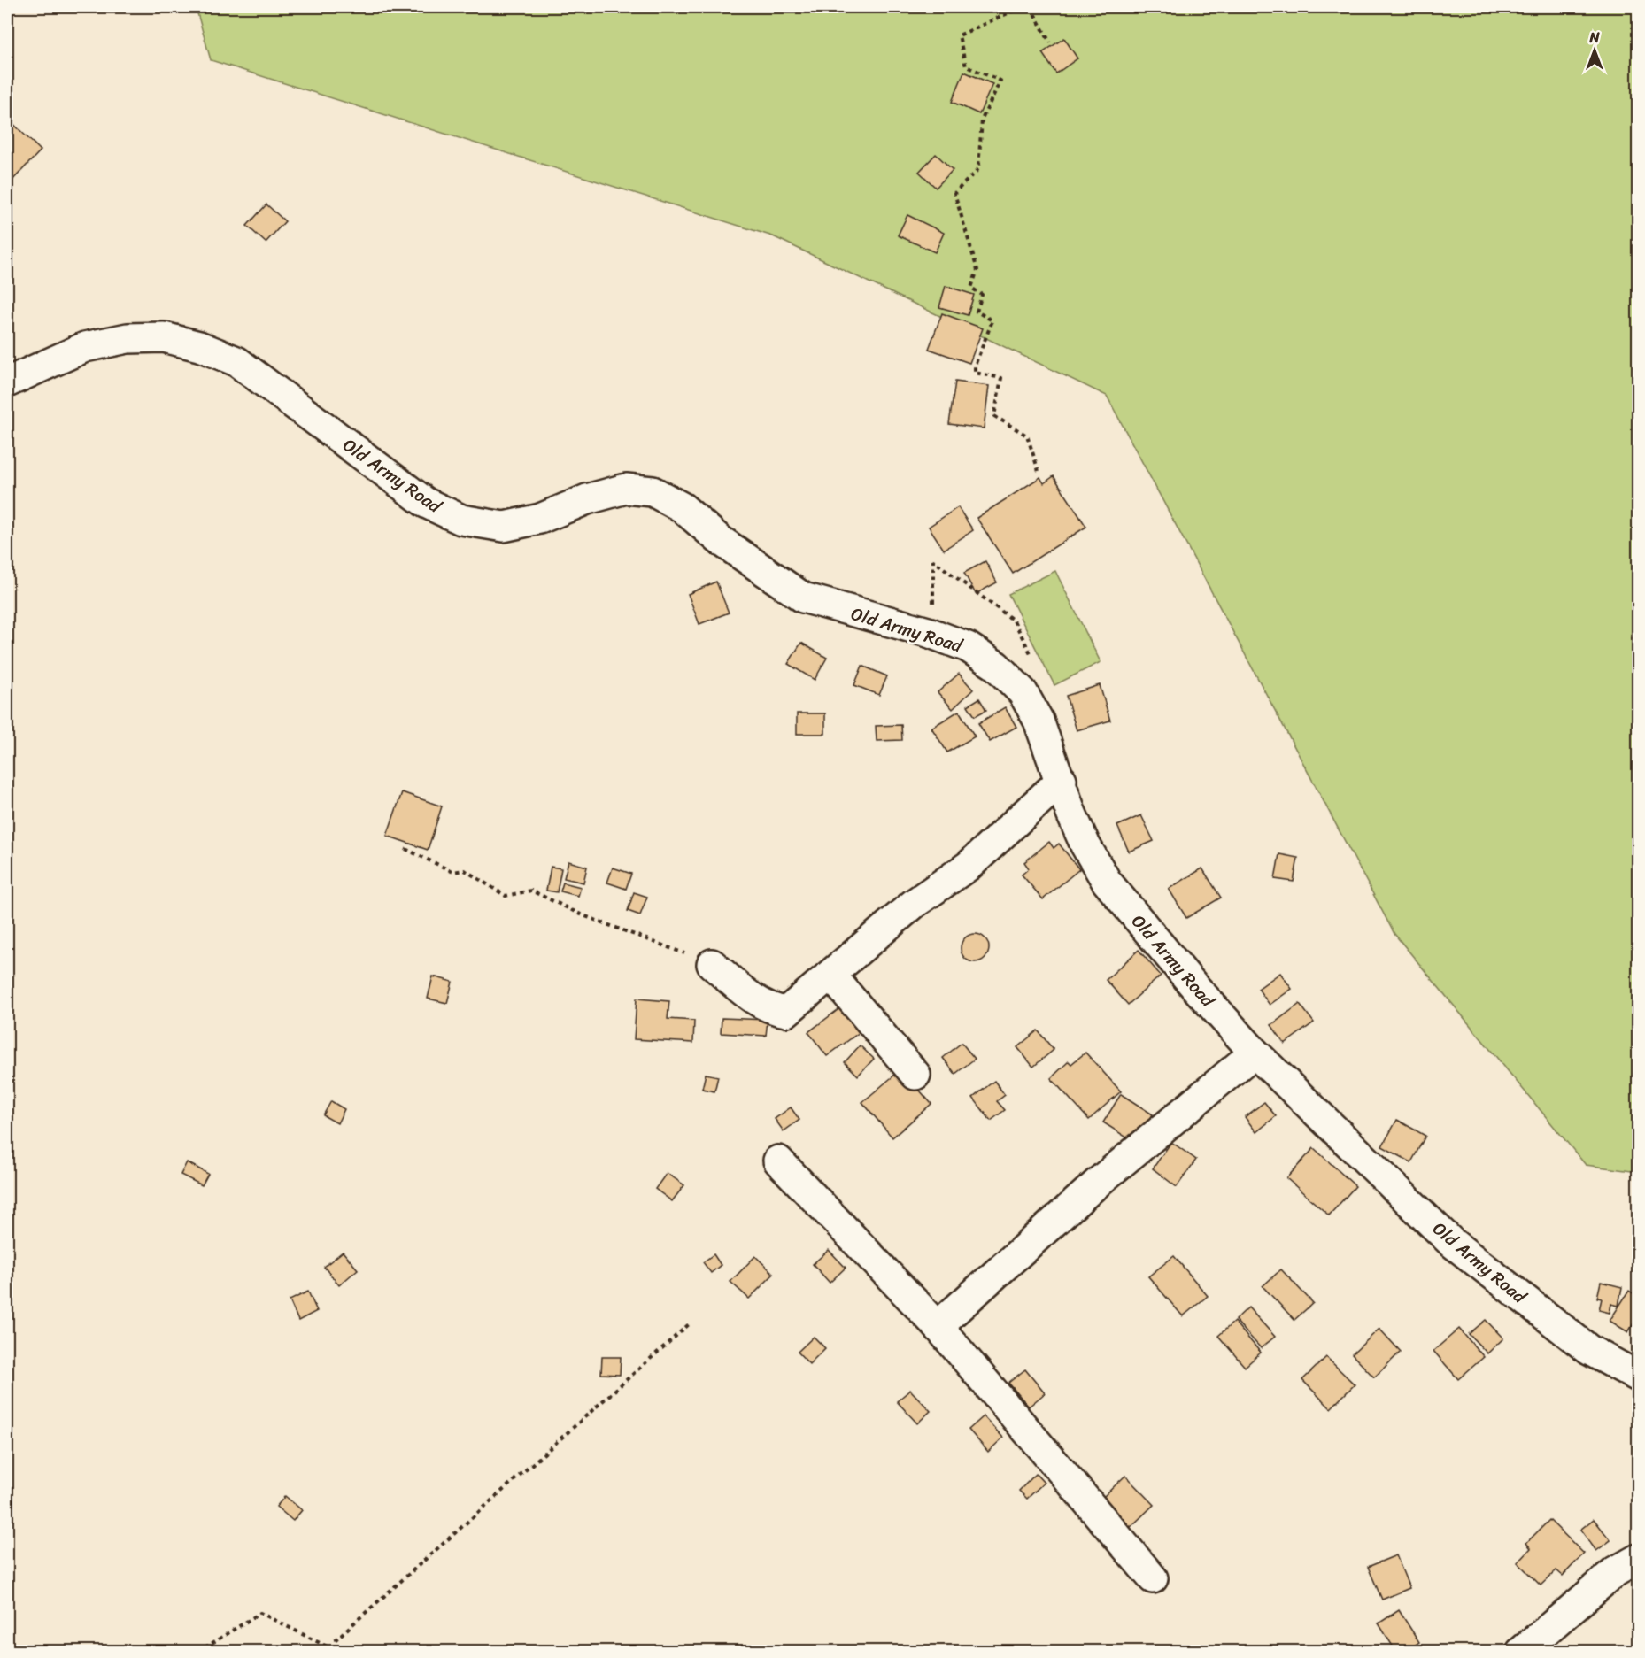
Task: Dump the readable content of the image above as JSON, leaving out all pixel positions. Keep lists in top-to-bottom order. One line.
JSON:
{"streets":{"street":["Old Army Road"]},"north":"top"}
